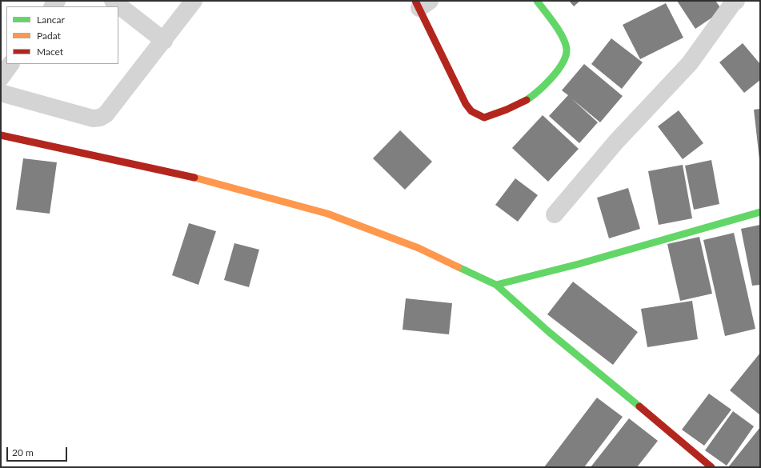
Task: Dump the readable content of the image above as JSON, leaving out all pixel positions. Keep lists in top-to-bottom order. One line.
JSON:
{"legend":["Lancar","Padat","Macet"],"scale_bar":"20 m"}
